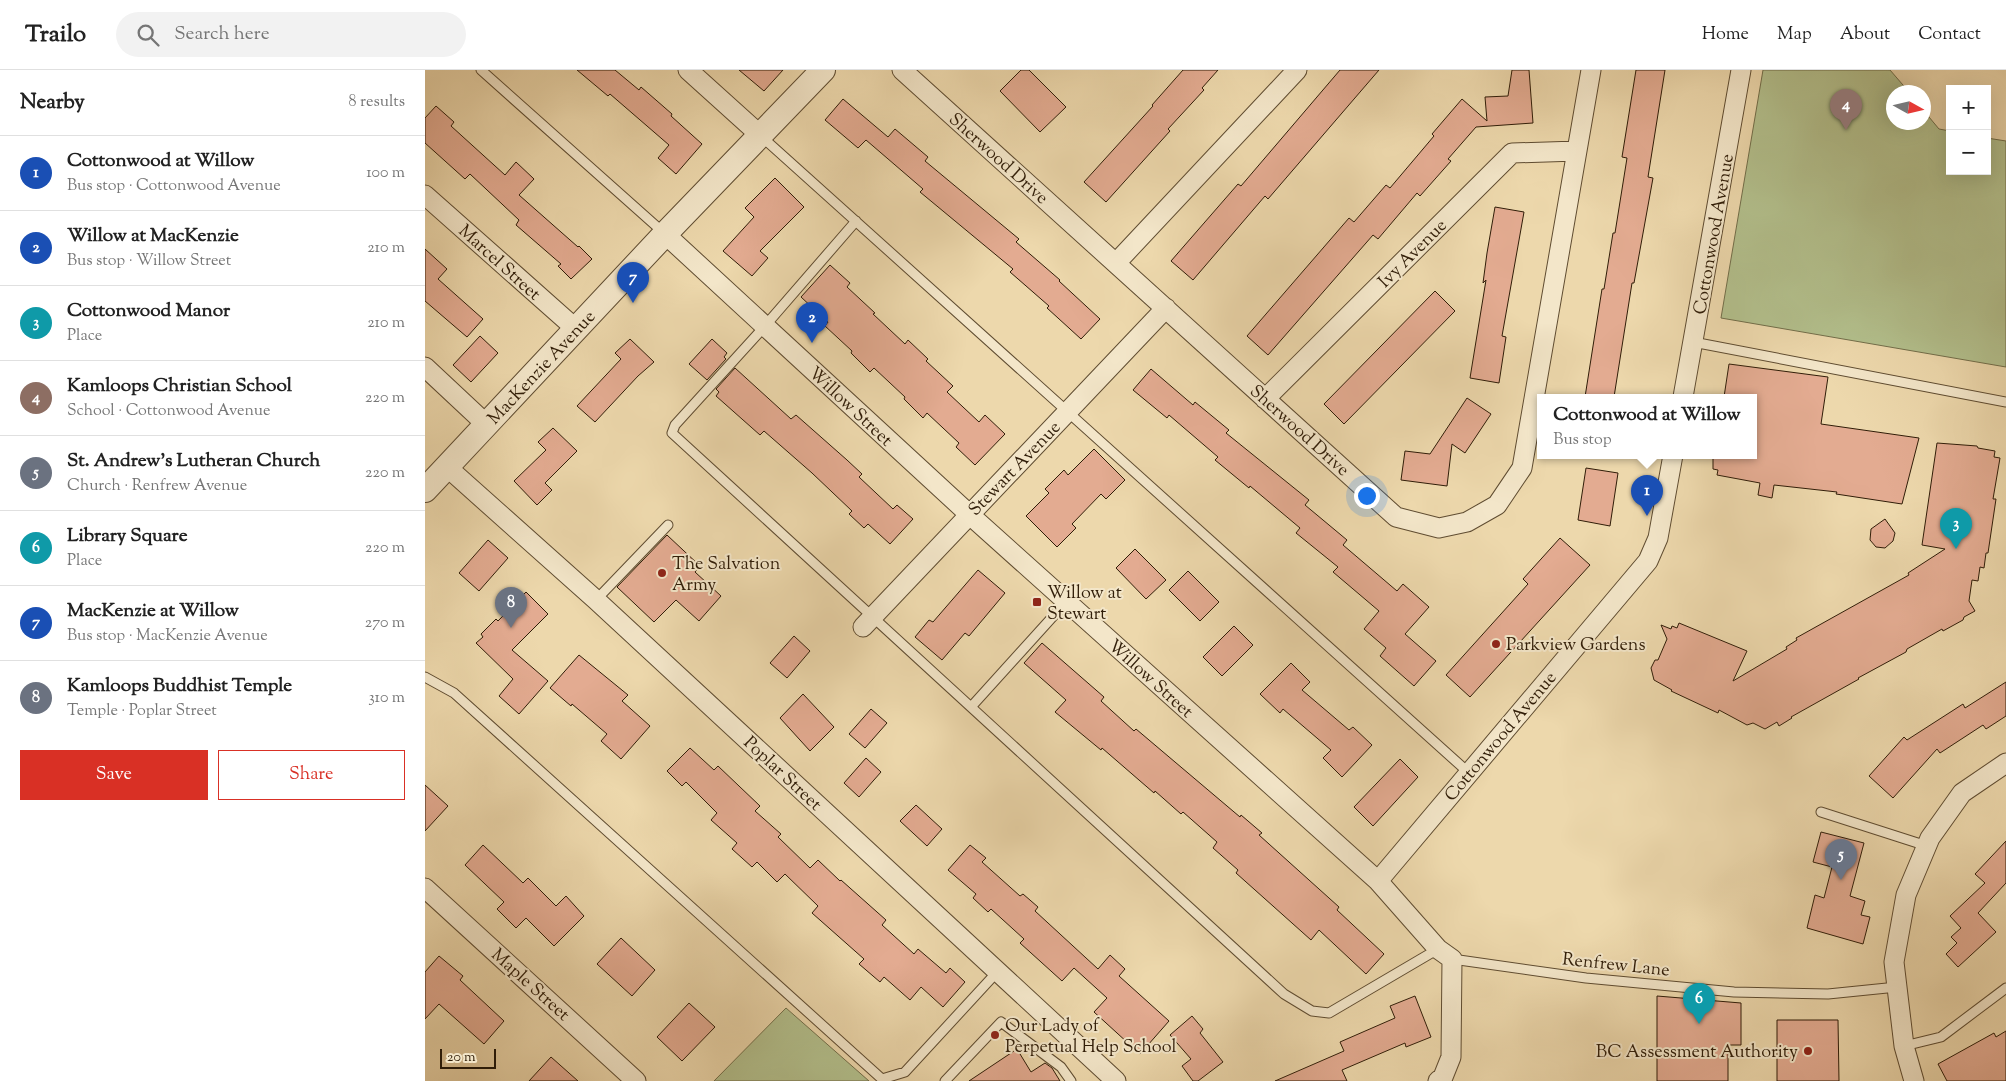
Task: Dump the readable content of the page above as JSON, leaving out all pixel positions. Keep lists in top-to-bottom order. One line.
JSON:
{"streets":{"street":["Sherwood Drive","Cottonwood Avenue","Ivy Avenue","Marcel Street","MacKenzie Avenue","Willow Street","Stewart Avenue","Poplar Street","Maple Street"],"lane":["Renfrew Lane"]},"crossings":[["Sherwood Drive","Ivy Avenue"],["Sherwood Drive","Stewart Avenue"],["Cottonwood Avenue","Willow Street"],["Marcel Street","MacKenzie Avenue"],["MacKenzie Avenue","Willow Street"],["MacKenzie Avenue","Poplar Street"],["Willow Street","Stewart Avenue"],["Willow Street","Renfrew Lane"]],"places":{"other":["The Salvation Army","Parkview Gardens","Our Lady of Perpetual Help School","BC Assessment Authority"],"transit":["Willow at Stewart"]},"scale_bar":"20 m","north":"right","page":{"header":"Trailo","search":"Search here","nav":["Home","Map","About","Contact"],"heading":["Nearby","8 results"],"map_buttons":["+","−"],"pins":["4","7","2","1","3","8","5","6"],"list":[{"mark":"1","name":"Cottonwood at Willow","note":"Bus stop · Cottonwood Avenue","value":"100 m"},{"mark":"2","name":"Willow at MacKenzie","note":"Bus stop · Willow Street","value":"210 m"},{"mark":"3","name":"Cottonwood Manor","note":"Place","value":"210 m"},{"mark":"4","name":"Kamloops Christian School","note":"School · Cottonwood Avenue","value":"220 m"},{"mark":"5","name":"St. Andrew’s Lutheran Church","note":"Church · Renfrew Avenue","value":"220 m"},{"mark":"6","name":"Library Square","note":"Place","value":"220 m"},{"mark":"7","name":"MacKenzie at Willow","note":"Bus stop · MacKenzie Avenue","value":"270 m"},{"mark":"8","name":"Kamloops Buddhist Temple","note":"Temple · Poplar Street","value":"310 m"}],"popup":["Cottonwood at Willow","Bus stop"],"buttons":["Save","Share"],"scale":"20 m"}}
